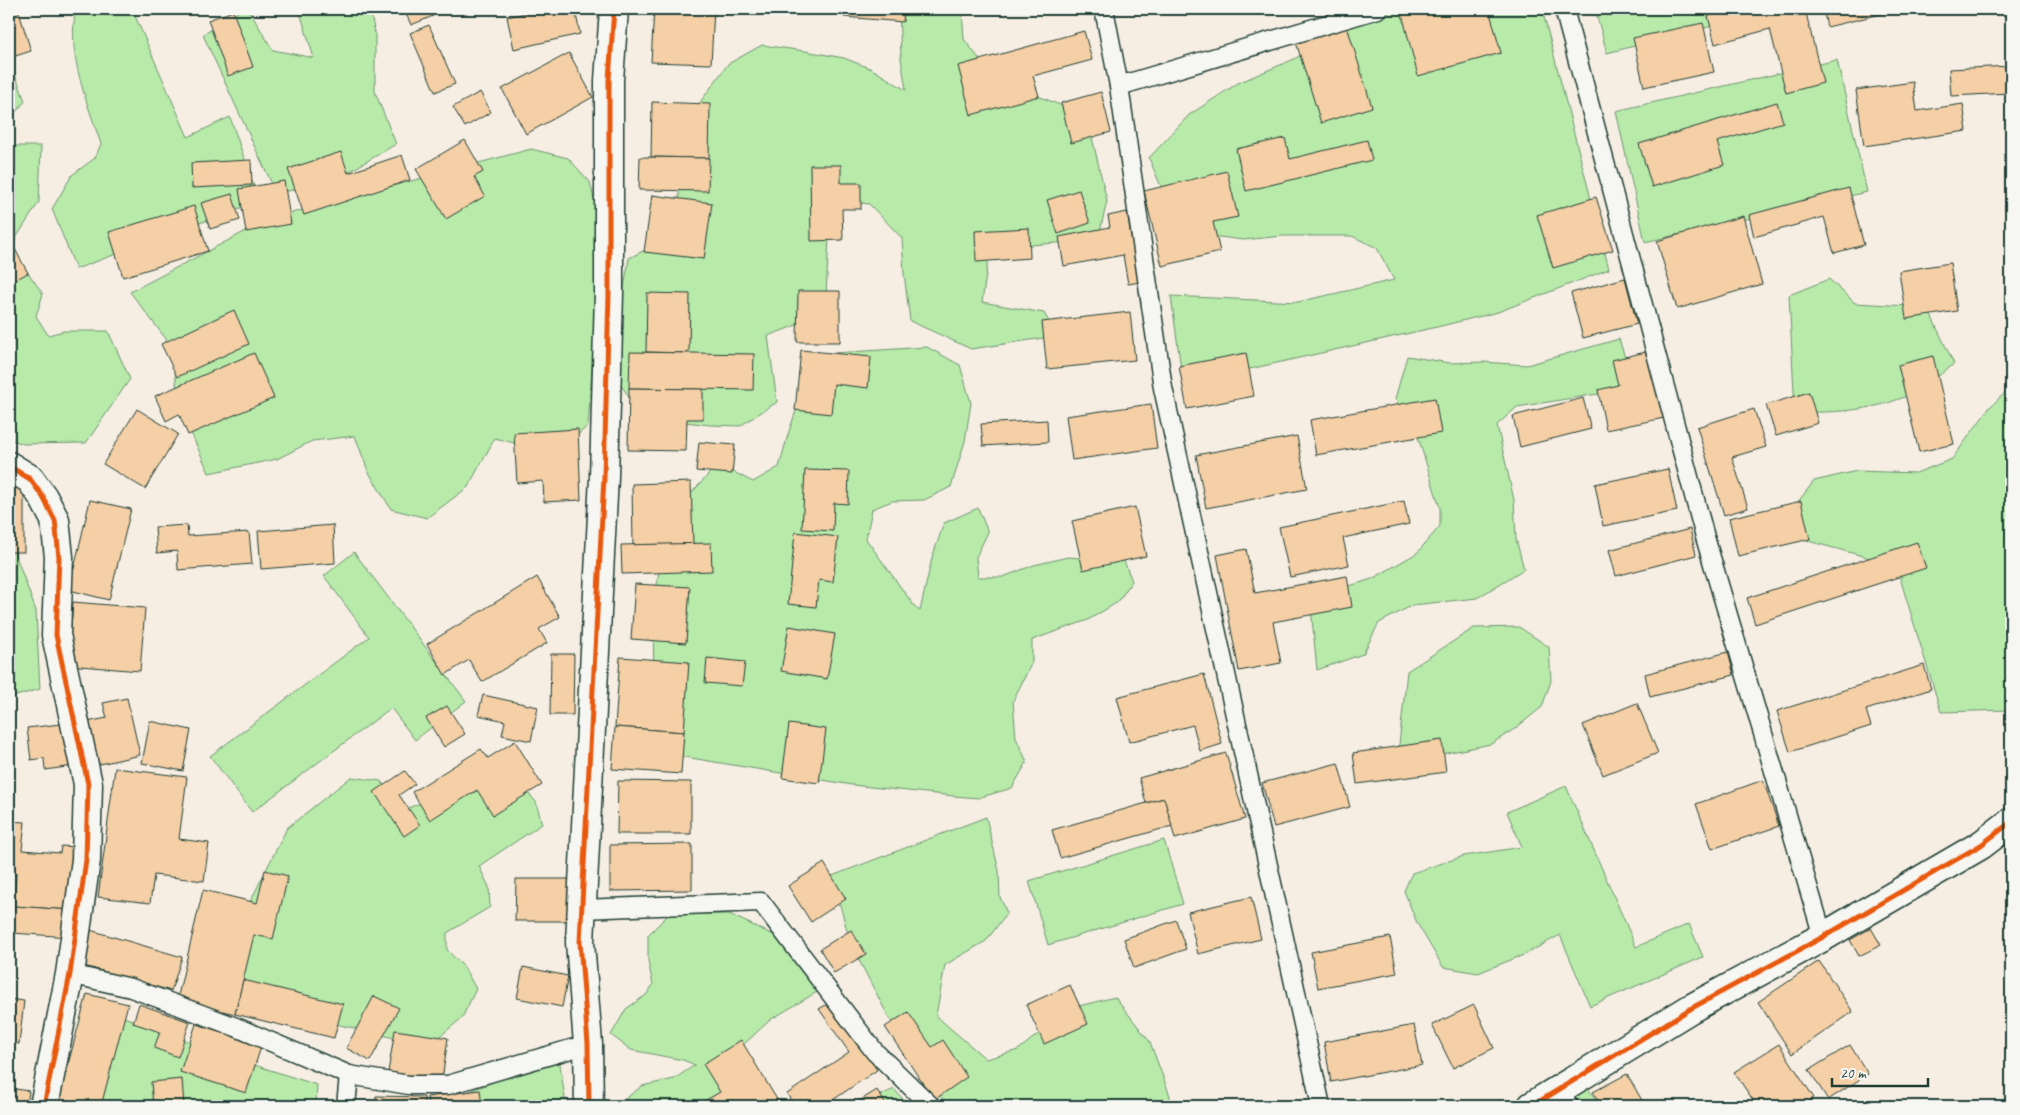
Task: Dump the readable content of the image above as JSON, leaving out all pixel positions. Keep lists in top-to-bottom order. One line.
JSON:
{"scale_bar":"20 m"}
